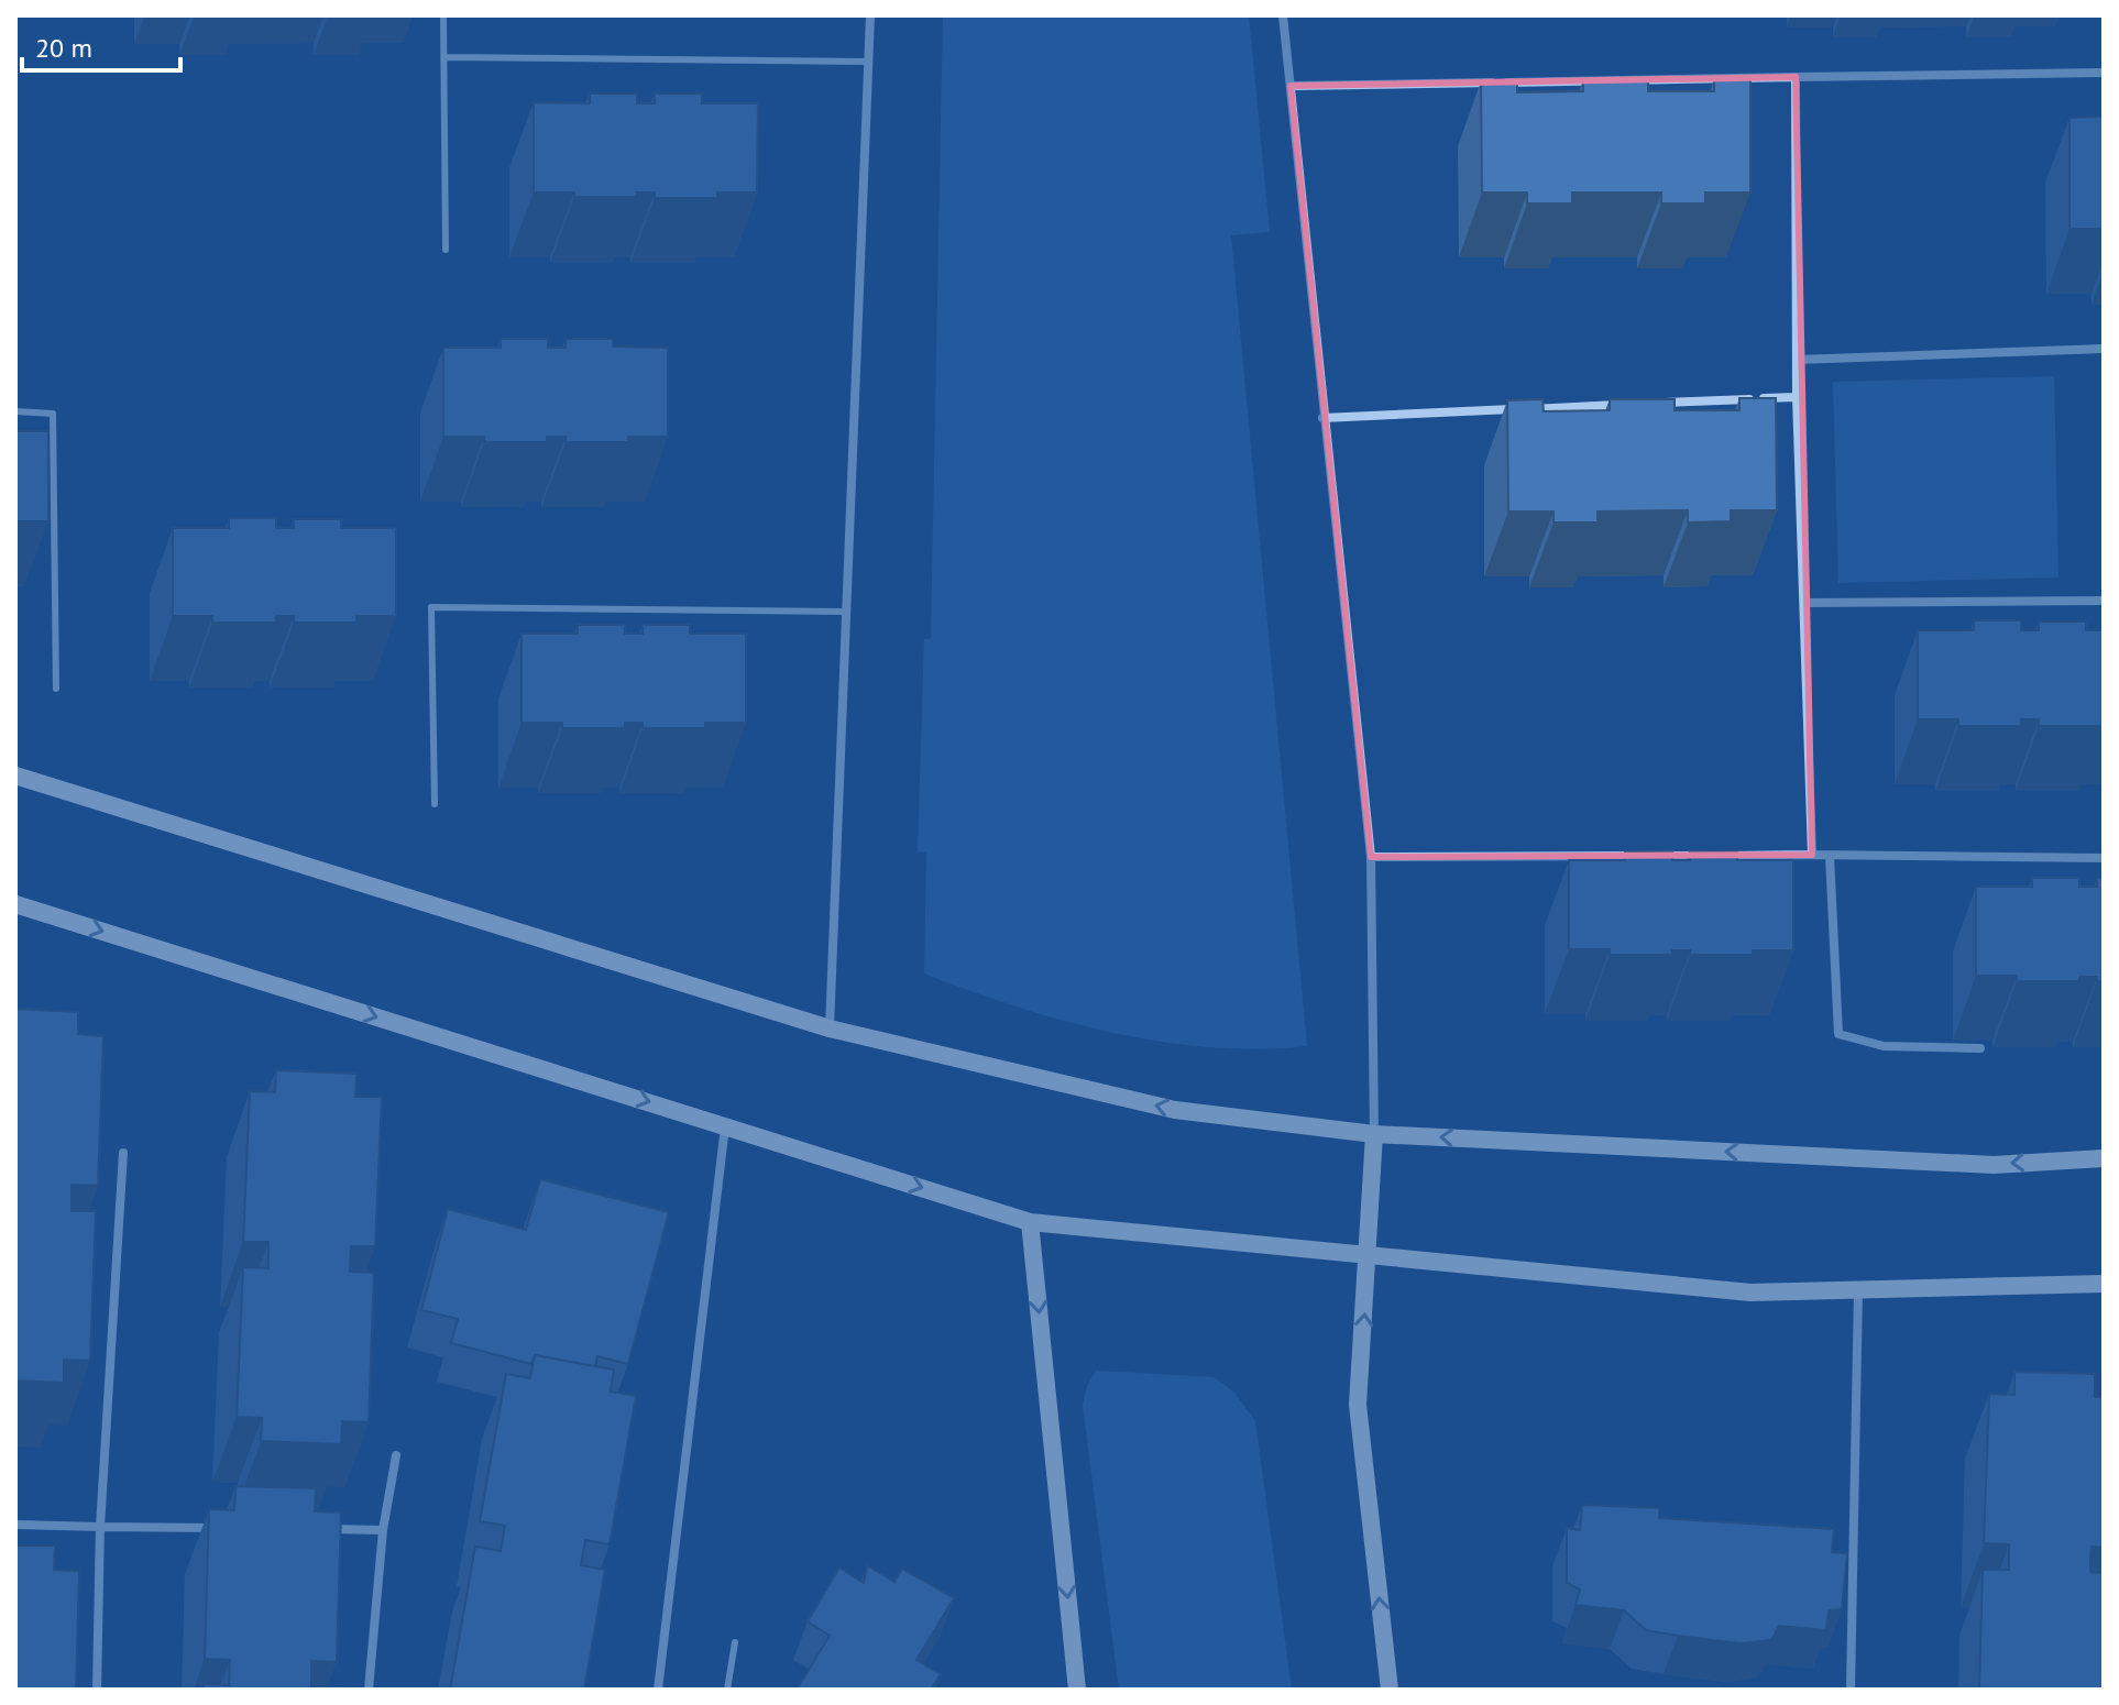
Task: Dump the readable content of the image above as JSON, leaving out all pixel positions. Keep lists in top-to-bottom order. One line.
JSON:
{"scale_bar":"20 m"}
